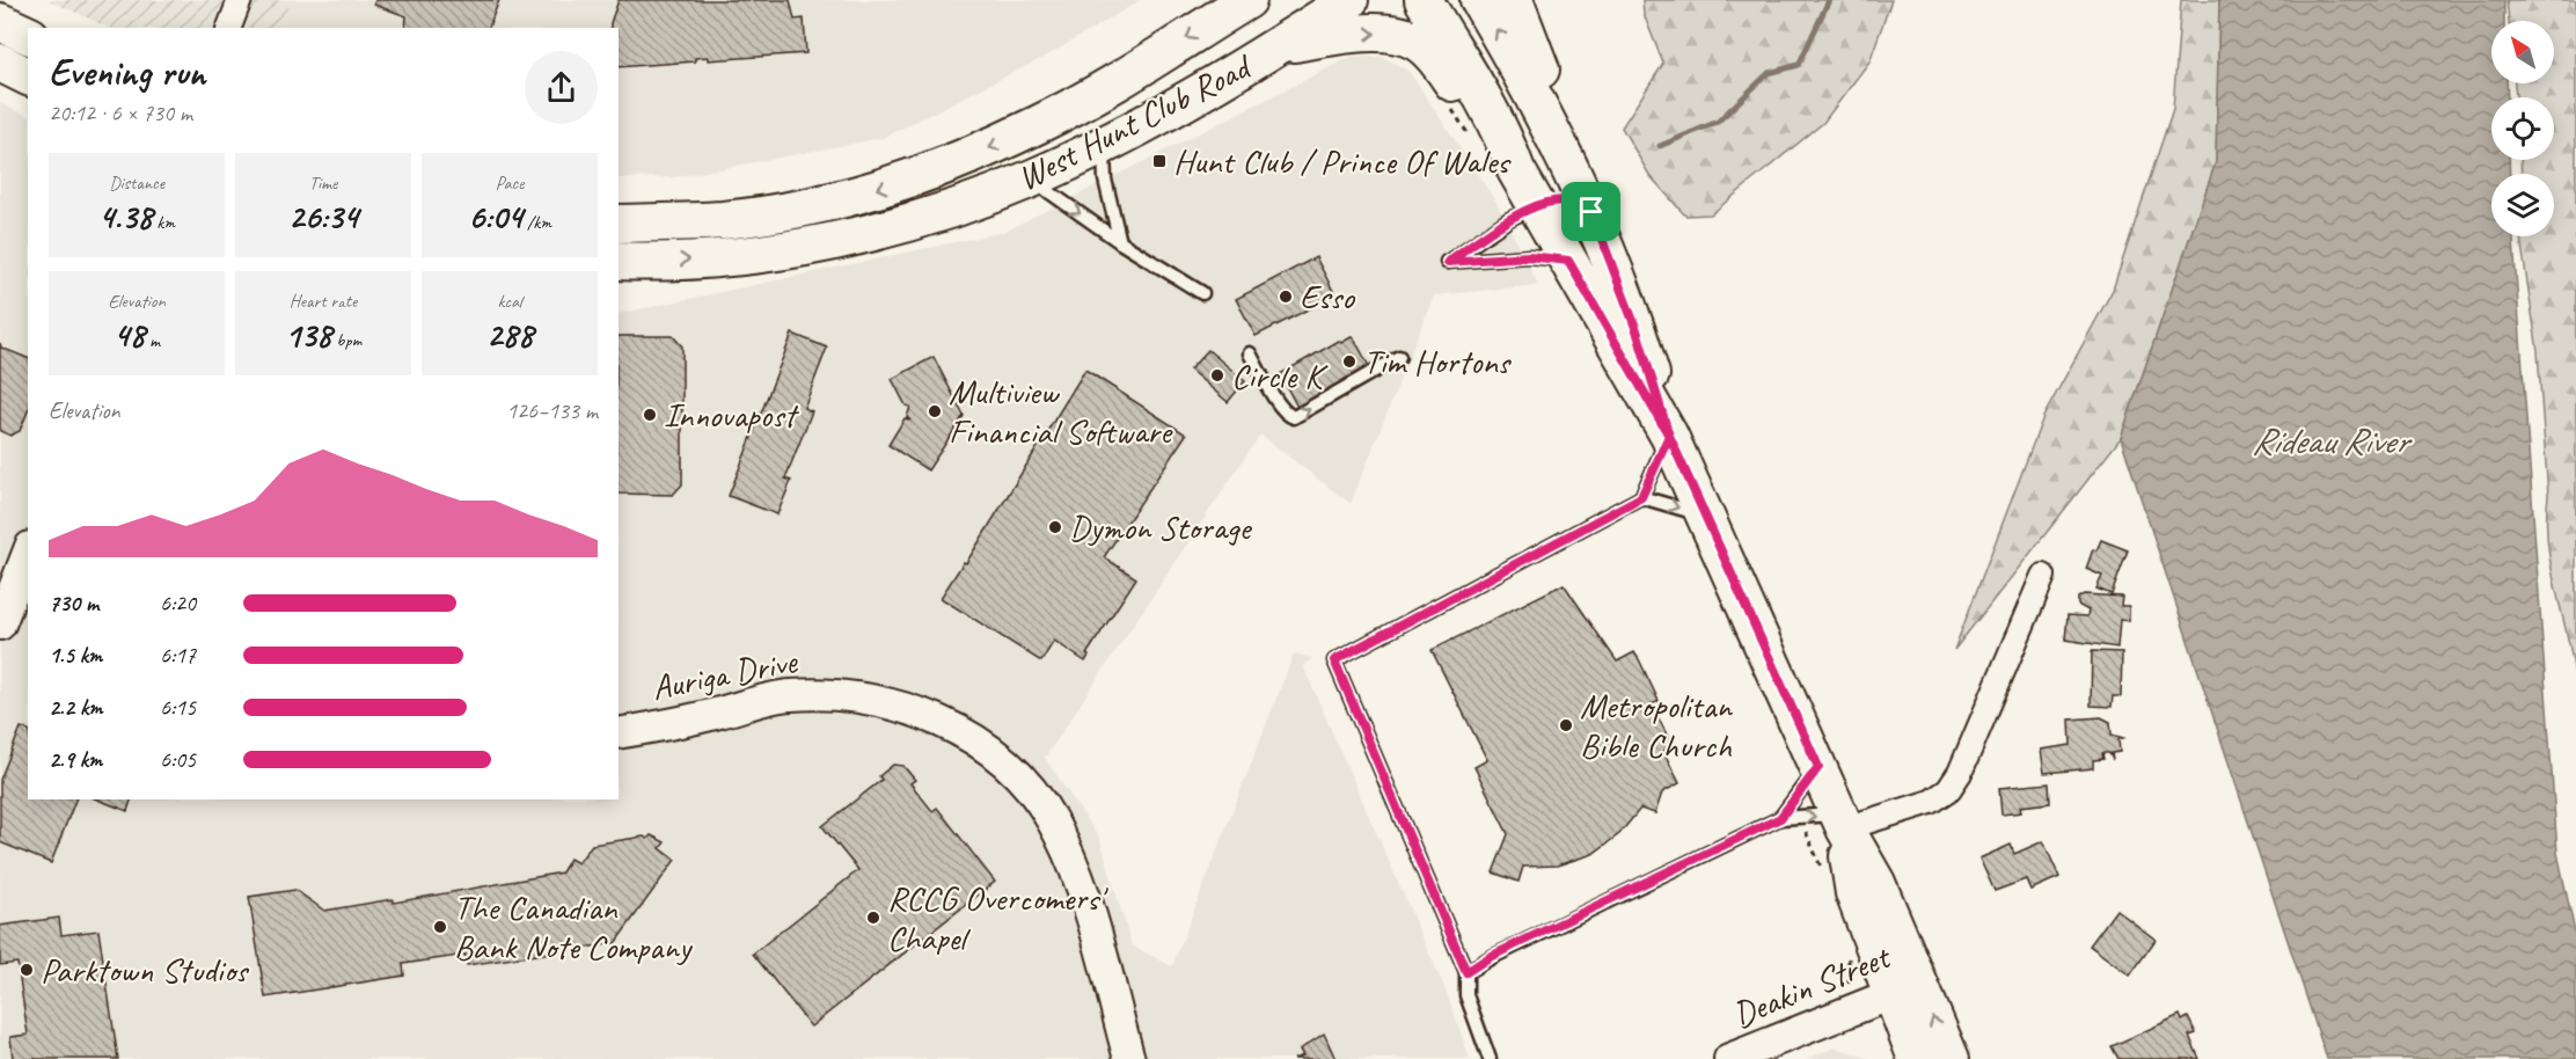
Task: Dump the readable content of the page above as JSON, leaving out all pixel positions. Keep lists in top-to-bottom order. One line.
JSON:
{"streets":{"main road":["West Hunt Club Road"],"street":["Auriga Drive","Deakin Street"]},"water":["Rideau River"],"places":{"transit":["Hunt Club / Prince Of Wales"],"other":["Esso","Tim Hortons","Circle K","Multiview Financial Software","Innovapost","Dymon Storage","Metropolitan Bible Church","RCCG Overcomers' Chapel","The Canadian Bank Note Company","Parktown Studios"]},"north":"top left","page":{"heading":["Evening run","20:12 · 6 × 730 m"],"stats":[["Distance","4.38 km"],["Time","26:34"],["Pace","6:04 /km"],["Elevation","48 m"],["Heart rate","138 bpm"],["kcal","288"]],"chart":["Elevation","126–133 m"],"list":[{"name":"730 m","note":"6:20"},{"name":"1.5 km","note":"6:17"},{"name":"2.2 km","note":"6:15"},{"name":"2.9 km","note":"6:05"}]}}
